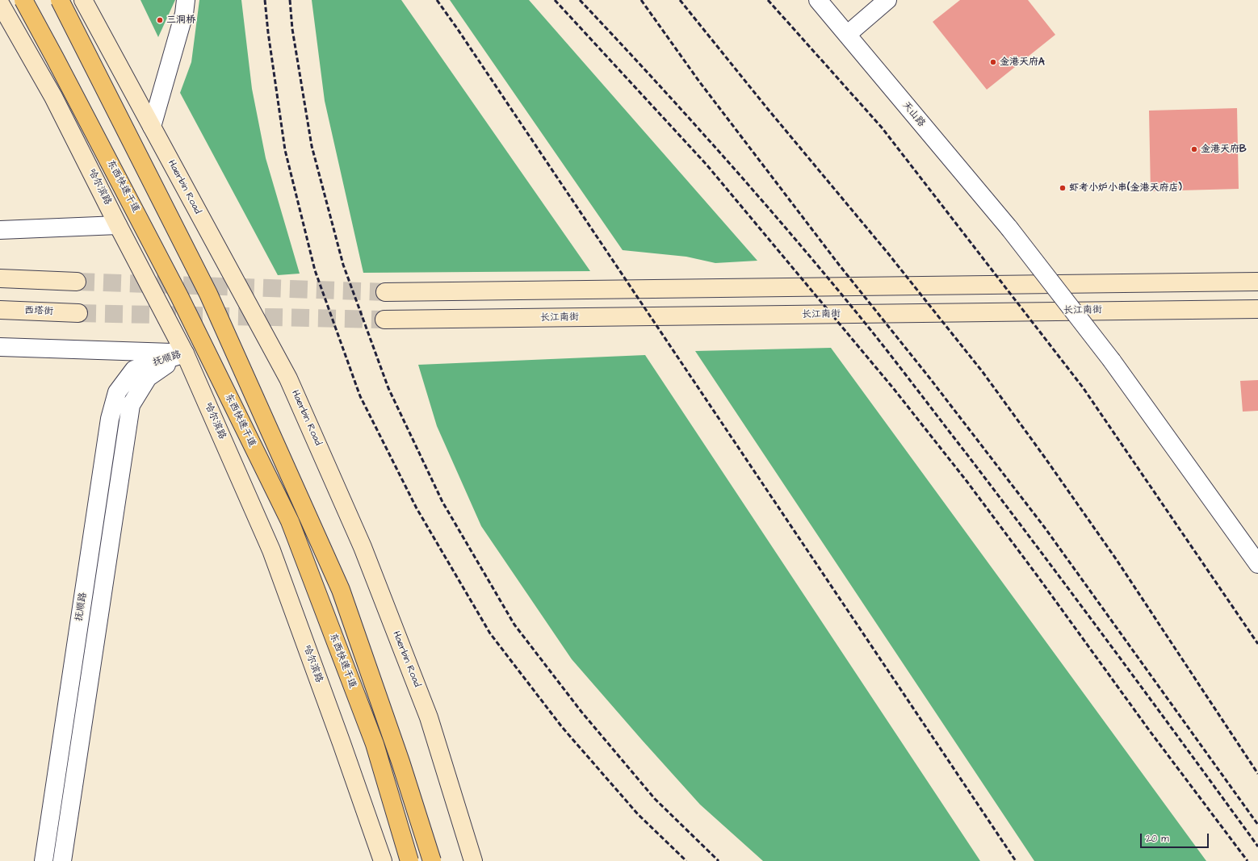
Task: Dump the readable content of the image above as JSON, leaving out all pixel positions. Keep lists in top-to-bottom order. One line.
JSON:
{"streets":{"highway":["东西快速干道"],"main road":["哈尔滨路","Haerbin Road","长江南街","西塔街"],"street":["天山路","抚顺路"]},"crossings":[["哈尔滨路","抚顺路"]],"places":["三洞桥","金港天府A","金港天府B","虾考小炉小串(金港天府店)"],"scale_bar":"20 m"}
